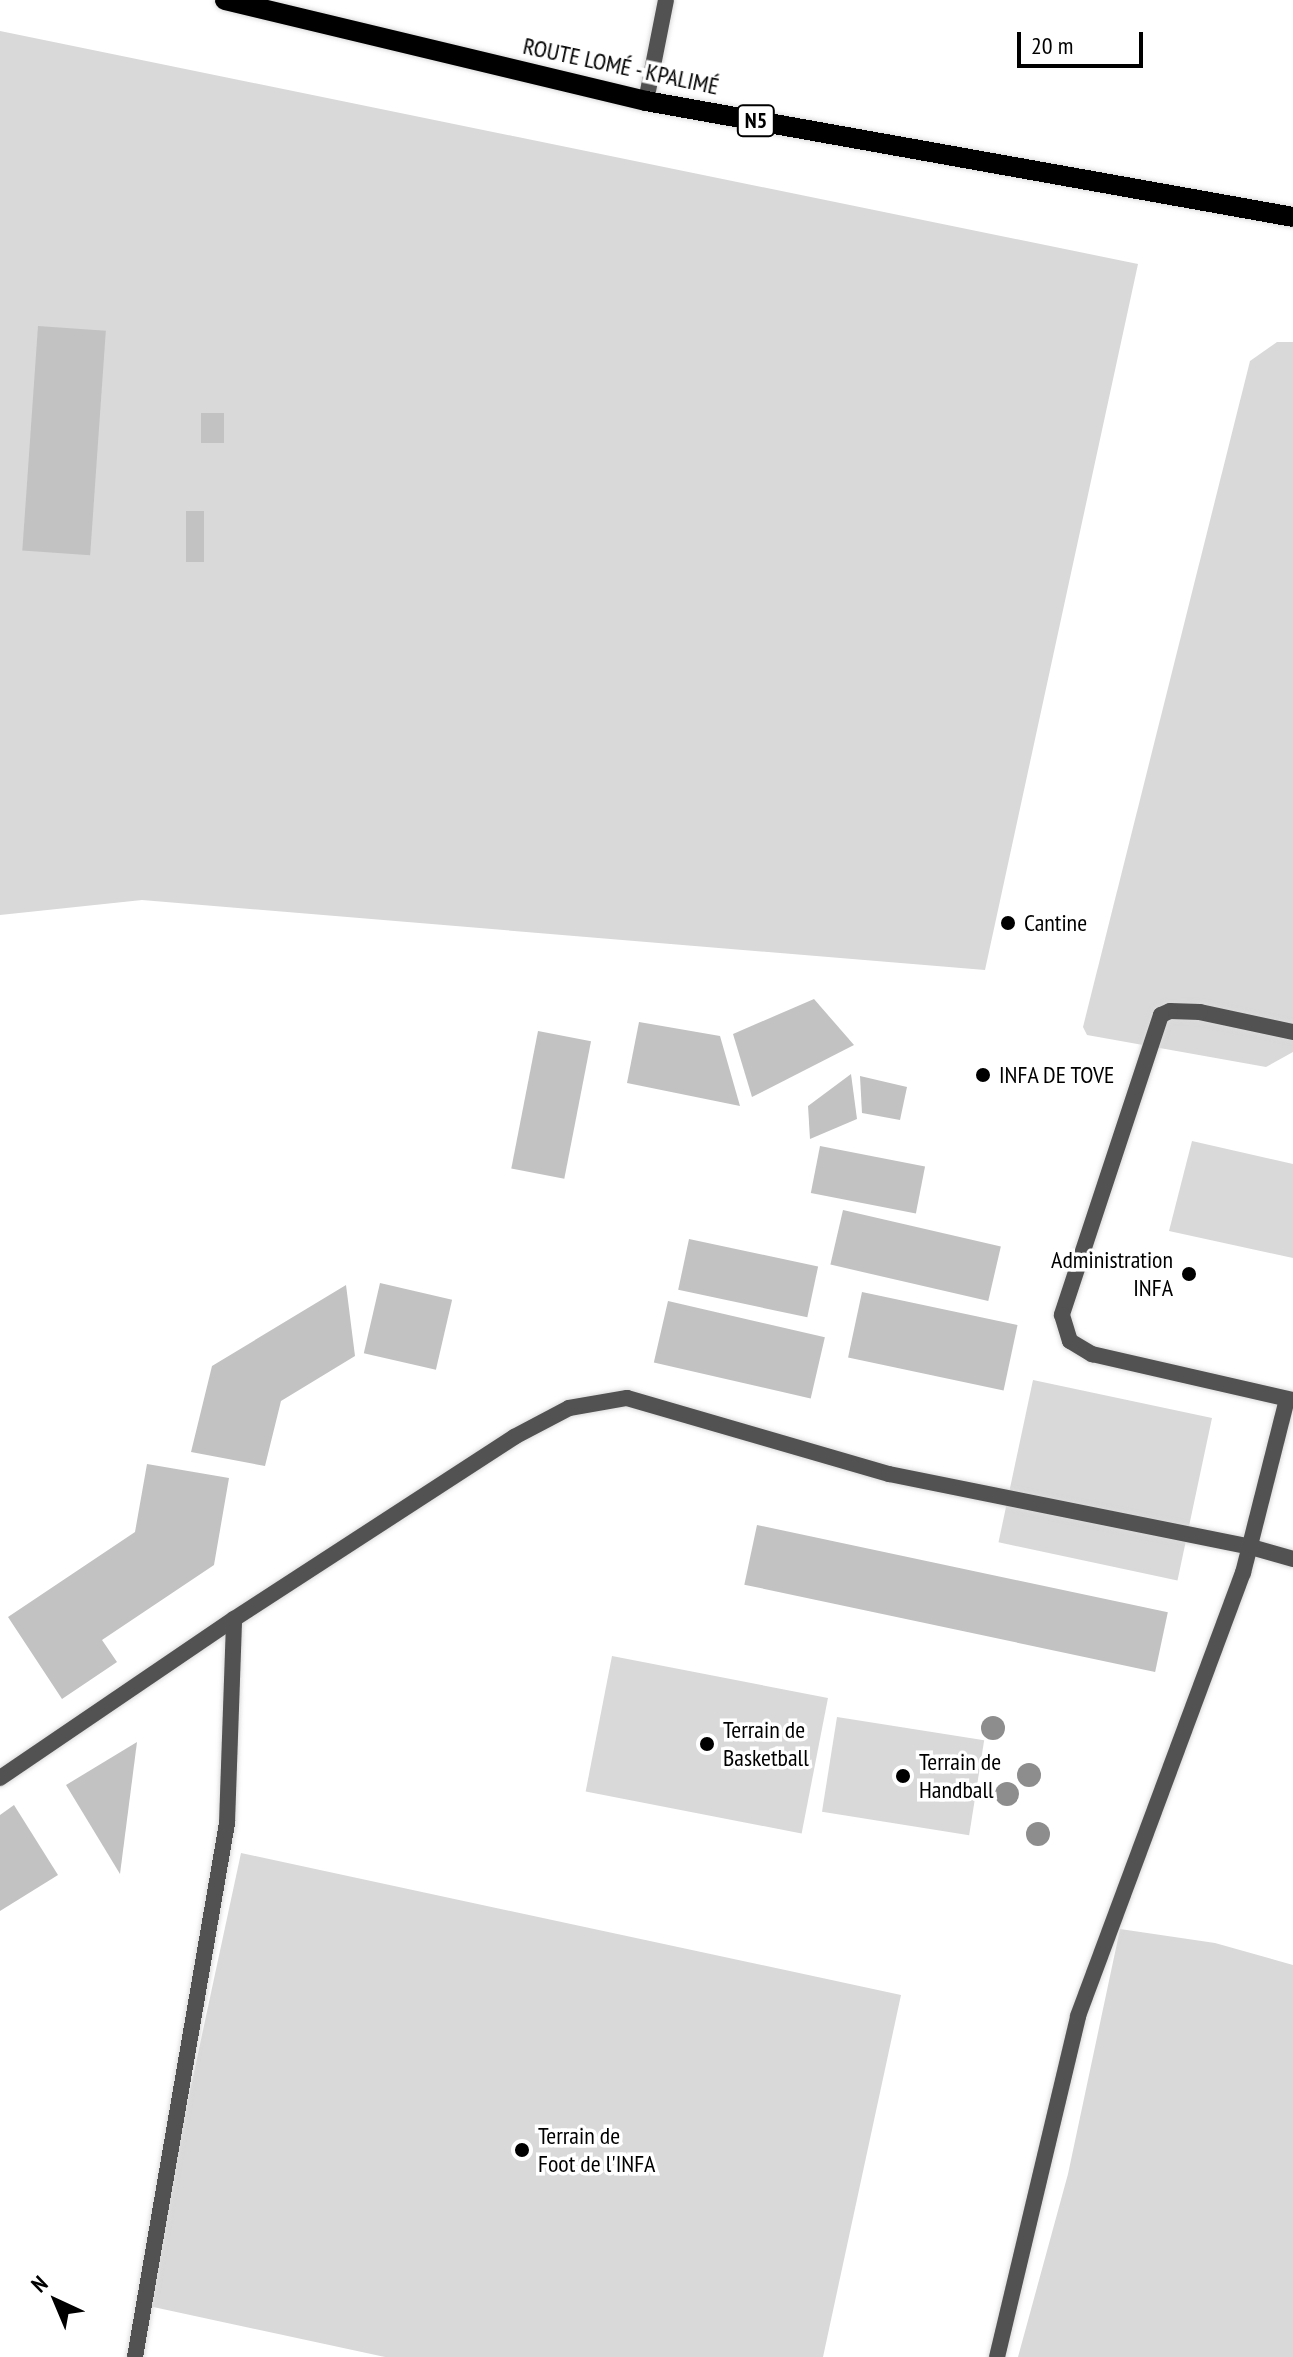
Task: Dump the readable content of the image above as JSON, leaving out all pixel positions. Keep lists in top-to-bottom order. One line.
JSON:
{"streets":{"main road":["ROUTE LOMÉ - KPALIMÉ","N5"]},"places":["Cantine","INFA DE TOVE","Administration INFA","Terrain de Basketball","Terrain de Handball","Terrain de Foot de l'INFA"],"scale_bar":"20 m","north":"top left"}
